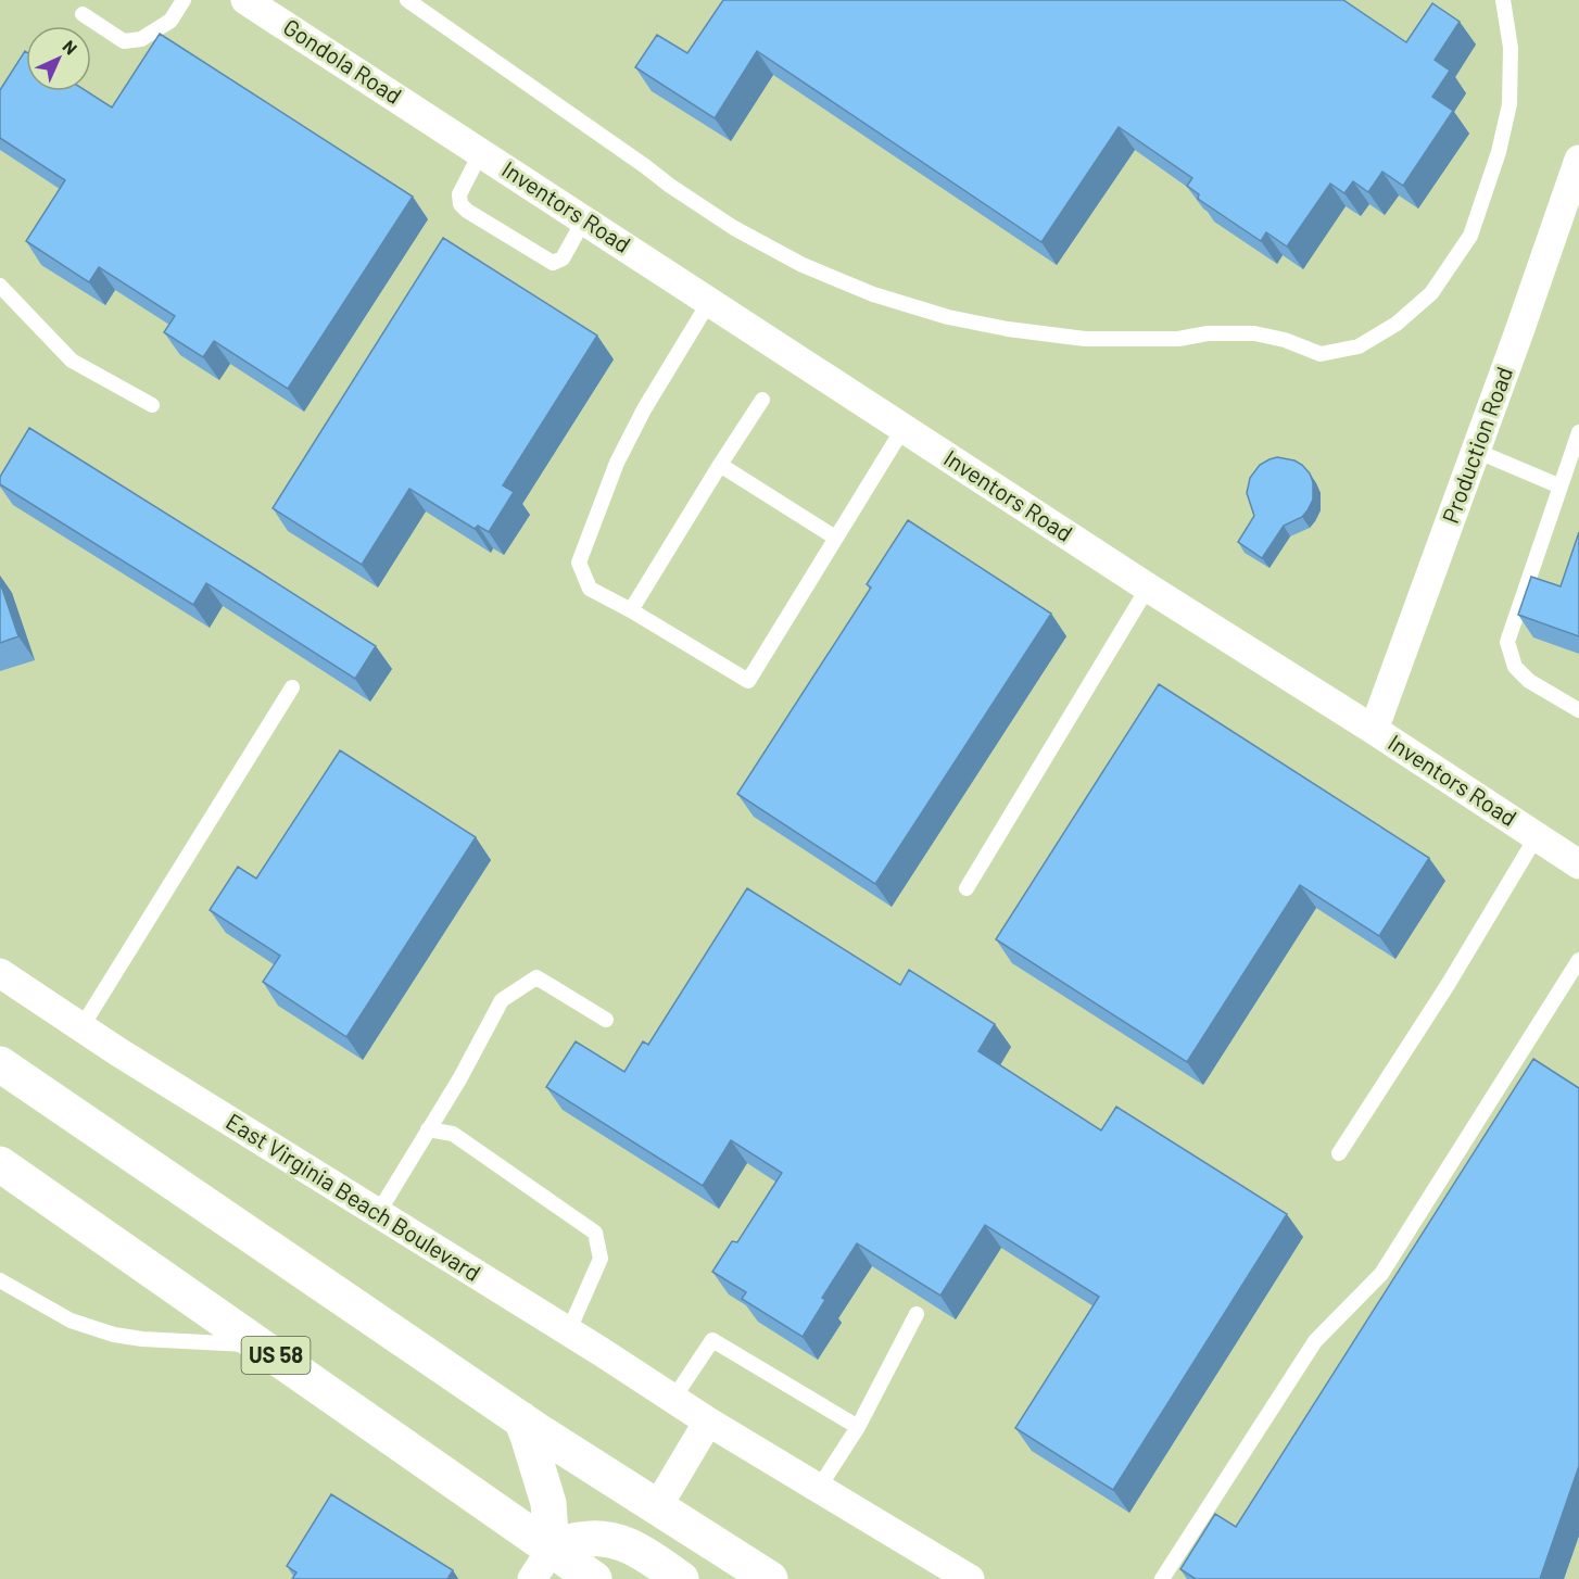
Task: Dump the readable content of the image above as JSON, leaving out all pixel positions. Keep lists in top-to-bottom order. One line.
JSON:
{"streets":{"main road":["US 58"],"street":["Gondola Road","Inventors Road","Production Road","East Virginia Beach Boulevard"]},"crossings":[["Gondola Road","Inventors Road"],["Inventors Road","Production Road"]],"north":"top right"}
